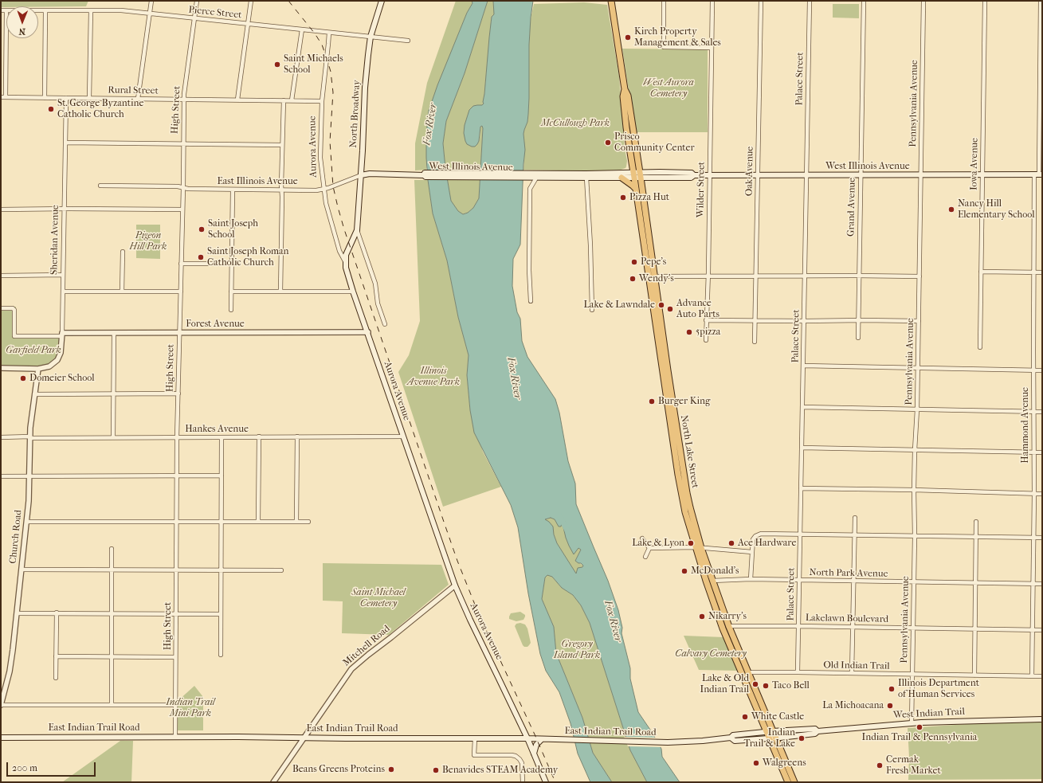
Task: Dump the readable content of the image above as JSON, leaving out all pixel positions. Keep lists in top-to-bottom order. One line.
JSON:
{"streets":{"main road":["North Broadway","Aurora Avenue","West Illinois Avenue","East Illinois Avenue","North Lake Street","West Indian Trail","East Indian Trail Road"],"street":["Pierce Street","Palace Street","Rural Street","Pennsylvania Avenue","High Street","Iowa Avenue","Oak Avenue","Wilder Street","Grand Avenue","Sheridan Avenue","Forest Avenue","Hammond Avenue","Hankes Avenue","Church Road","North Park Avenue","Lakelawn Boulevard","Mitchell Road","Old Indian Trail"]},"crossings":[["Pierce Street","High Street"],["Pierce Street","North Broadway"],["Pierce Street","Aurora Avenue"],["Palace Street","West Illinois Avenue"],["Palace Street","North Park Avenue"],["Palace Street","Lakelawn Boulevard"],["Palace Street","Old Indian Trail"],["Rural Street","High Street"],["Rural Street","Aurora Avenue"],["Rural Street","Sheridan Avenue"],["Pennsylvania Avenue","West Illinois Avenue"],["Pennsylvania Avenue","North Park Avenue"],["Pennsylvania Avenue","Lakelawn Boulevard"],["Pennsylvania Avenue","Old Indian Trail"],["Pennsylvania Avenue","West Indian Trail"],["High Street","East Illinois Avenue"],["High Street","Forest Avenue"],["High Street","Hankes Avenue"],["High Street","East Indian Trail Road"],["North Broadway","Aurora Avenue"],["North Broadway","East Illinois Avenue"],["Aurora Avenue","East Illinois Avenue"],["Aurora Avenue","Forest Avenue"],["Aurora Avenue","Hankes Avenue"],["Aurora Avenue","Mitchell Road"],["Aurora Avenue","East Indian Trail Road"],["Iowa Avenue","West Illinois Avenue"],["West Illinois Avenue","Oak Avenue"],["West Illinois Avenue","East Illinois Avenue"],["West Illinois Avenue","Wilder Street"],["West Illinois Avenue","Grand Avenue"],["West Illinois Avenue","Hammond Avenue"],["West Illinois Avenue","North Lake Street"],["Sheridan Avenue","Forest Avenue"],["Sheridan Avenue","Church Road"],["Hammond Avenue","North Park Avenue"],["Hammond Avenue","Lakelawn Boulevard"],["Hammond Avenue","Old Indian Trail"],["Hankes Avenue","Church Road"],["North Lake Street","North Park Avenue"],["North Lake Street","Lakelawn Boulevard"],["North Lake Street","Old Indian Trail"],["North Lake Street","West Indian Trail"],["Mitchell Road","East Indian Trail Road"],["West Indian Trail","East Indian Trail Road"]],"water":["Fox River"],"parks":["West Aurora Cemetery","McCullough Park","Pigeon Hill Park","Garfield Park","Illinois Avenue Park","Saint Michael Cemetery","Gregory Island Park","Calvary Cemetery","Indian Trail Mini Park"],"places":["Kirch Property Management & Sales","Saint Michaels School","St. George Byzantine Catholic Church","Prisco Community Center","Pizza Hut","Nancy Hill Elementary School","Saint Joseph School","Saint Joseph Roman Catholic Church","Pepe's","Wendy's","Lake & Lawndale","Advance Auto Parts","5pizza","Domeier School","Burger King","Lake & Lyon","Ace Hardware","McDonald's","Nikarry's","Lake & Old Indian Trail","Taco Bell","Illinois Department of Human Services","La Michoacana","White Castle","Indian Trail & Pennsylvania","Indian Trail & Lake","Walgreens","Cermak Fresh Market","Beans Greens Proteins","Benavides STEAM Academy"],"scale_bar":"200 m","north":"bottom"}
